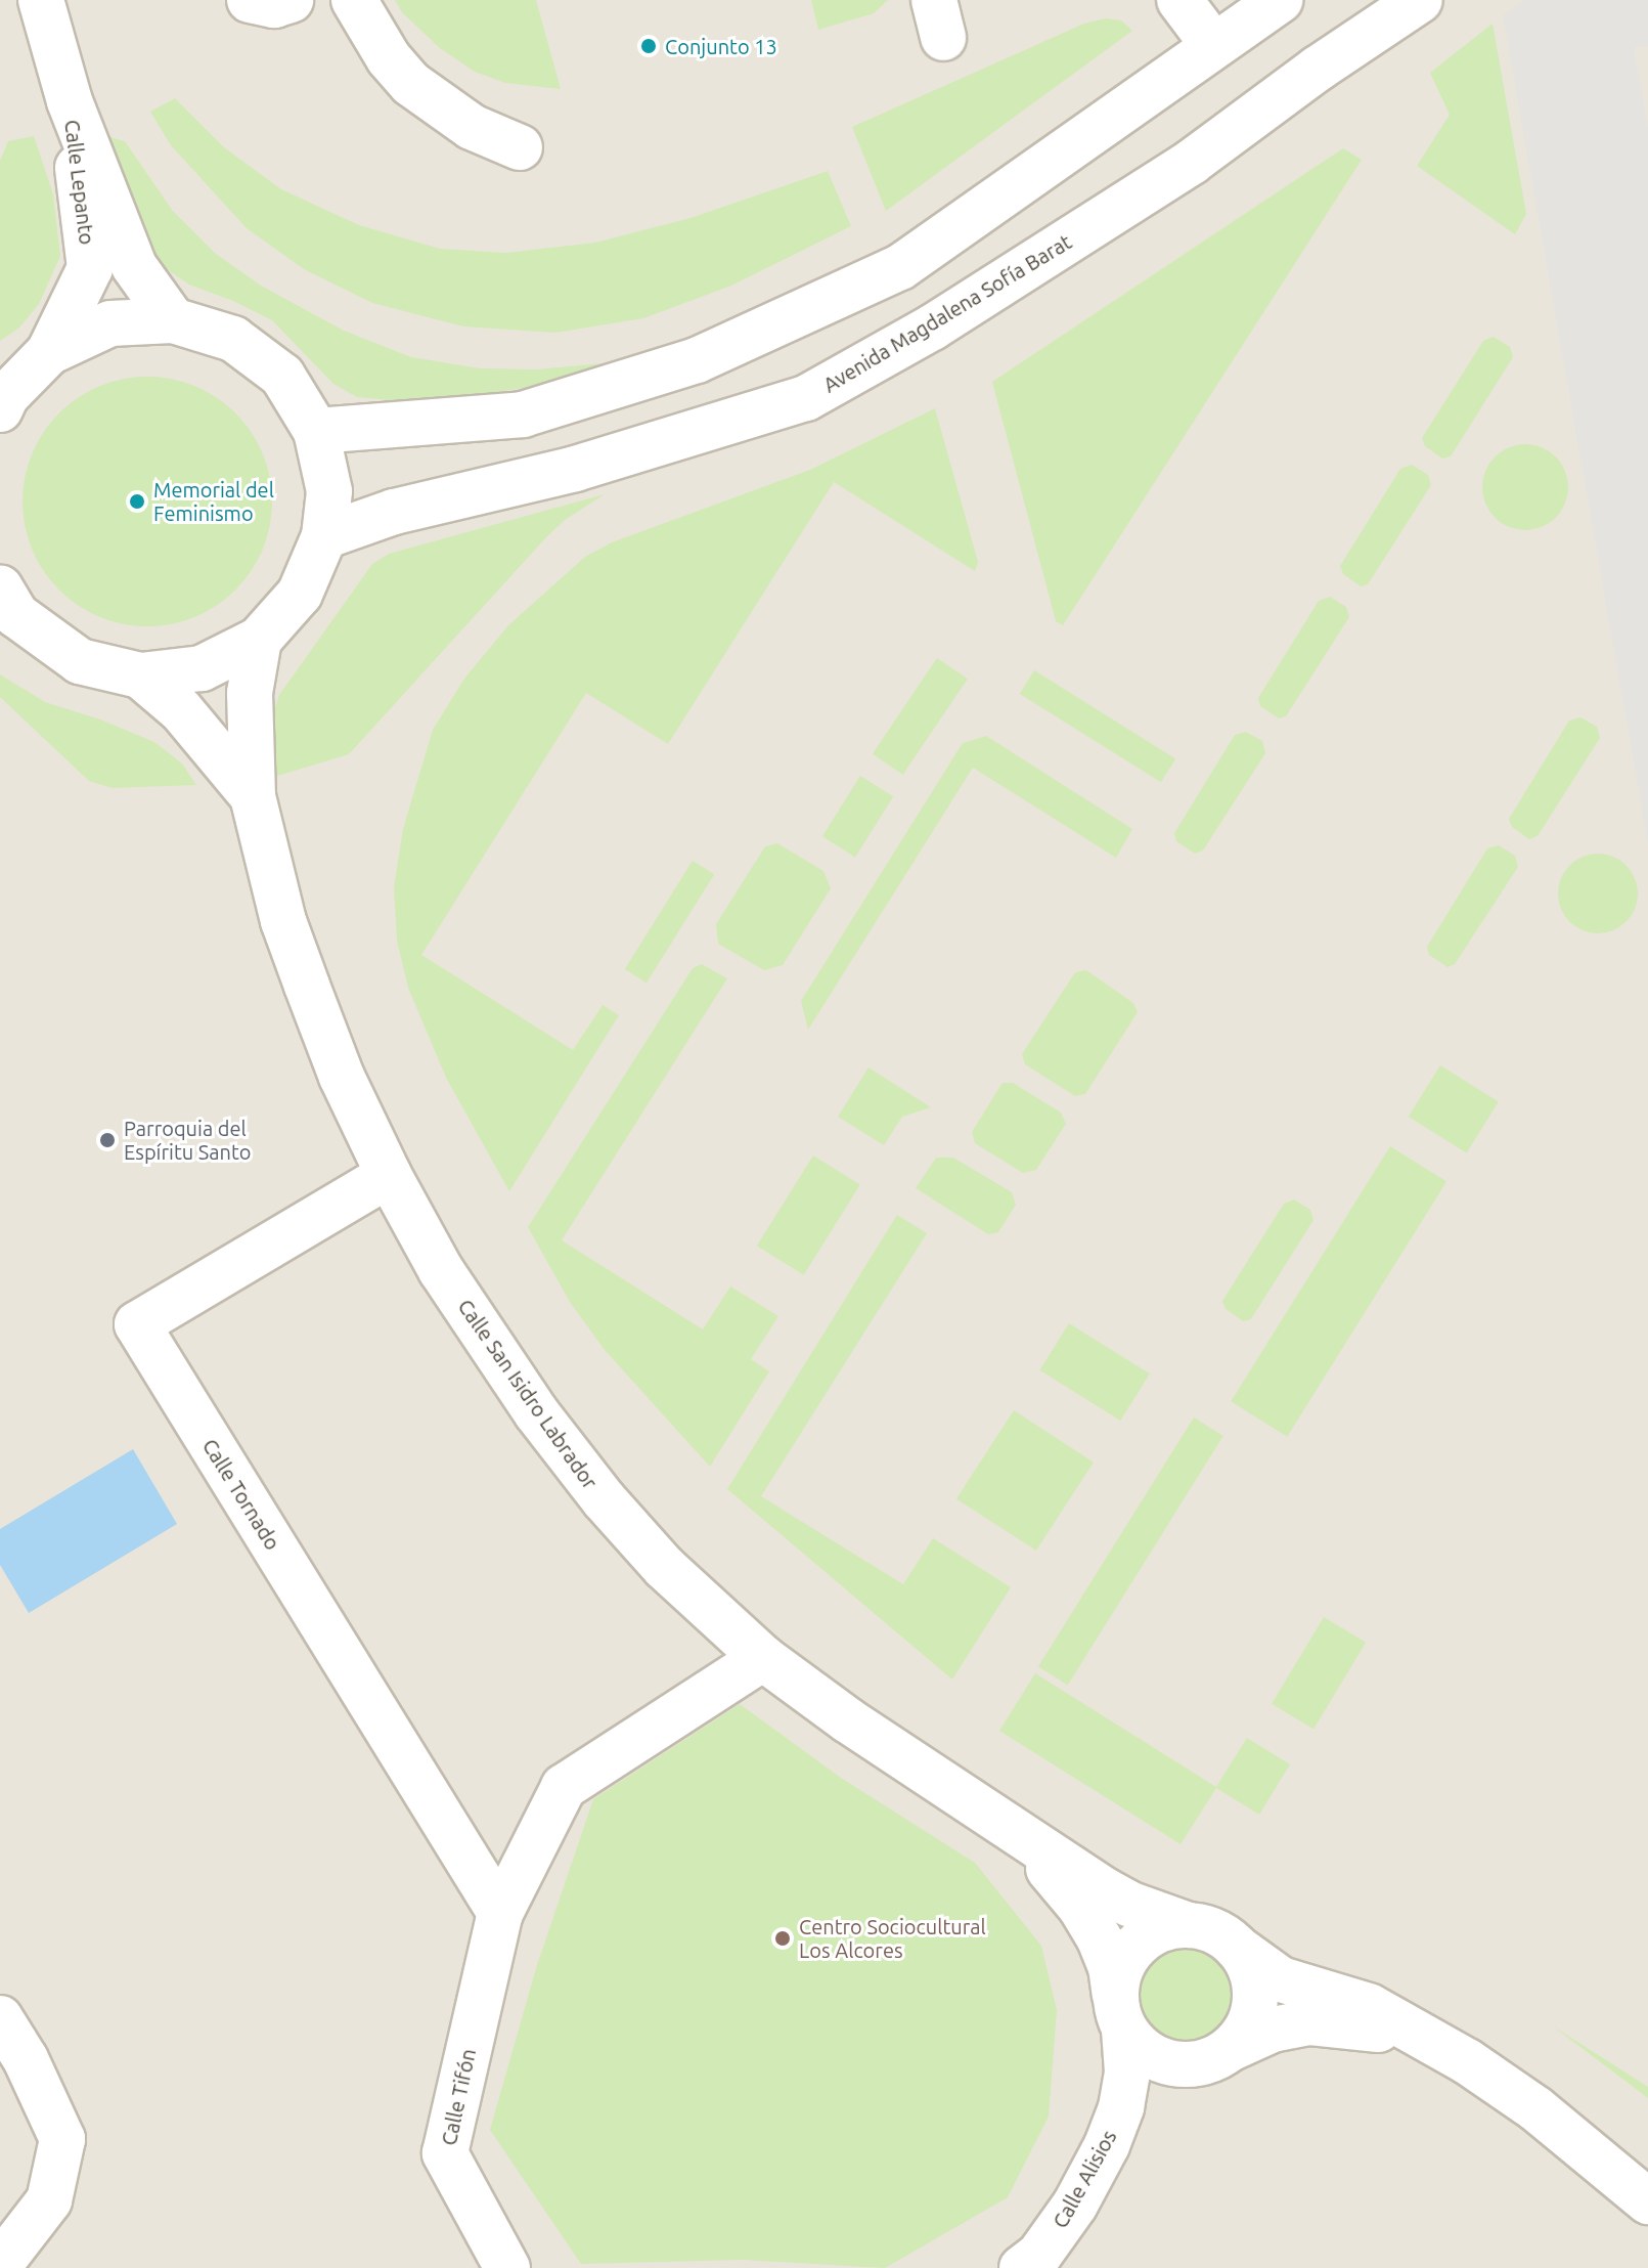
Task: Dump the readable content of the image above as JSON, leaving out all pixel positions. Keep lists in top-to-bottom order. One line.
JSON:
{"streets":{"street":["Calle Lepanto","Avenida Magdalena Sofía Barat","Calle San Isidro Labrador","Calle Tornado","Calle Tifón","Calle Alisios"]},"crossings":[["Calle San Isidro Labrador","Calle Tornado"],["Calle San Isidro Labrador","Calle Tifón"],["Calle San Isidro Labrador","Calle Alisios"],["Calle Tornado","Calle Tifón"]],"places":["Conjunto 13","Memorial del Feminismo","Parroquia del Espíritu Santo","Centro Sociocultural Los Alcores"]}
